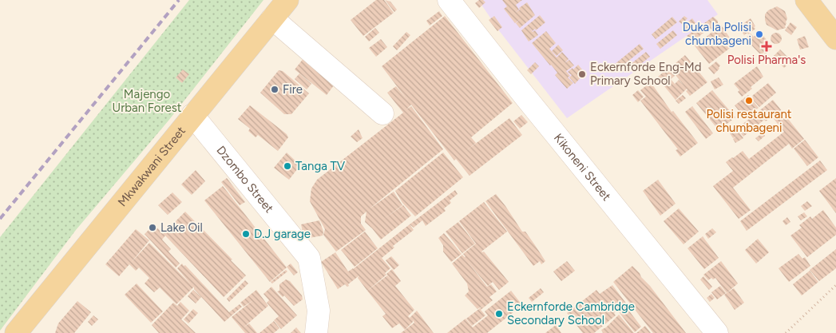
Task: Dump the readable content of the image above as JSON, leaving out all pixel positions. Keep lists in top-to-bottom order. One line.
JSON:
{"streets":{"main road":["Mkwakwani Street"],"street":["Kikoneni Street","Dzombo Street"]},"crossings":[["Mkwakwani Street","Dzombo Street"]],"parks":["Majengo Urban Forest"],"places":{"other":["Duka la Polisi chumbageni","Eckernforde Eng-Md Primary School","Fire","Polisi restaurant chumbageni","Tanga TV","Lake Oil","D.J garage","Eckernforde Cambridge Secondary School"],"health":["Polisi Pharma's"]}}
